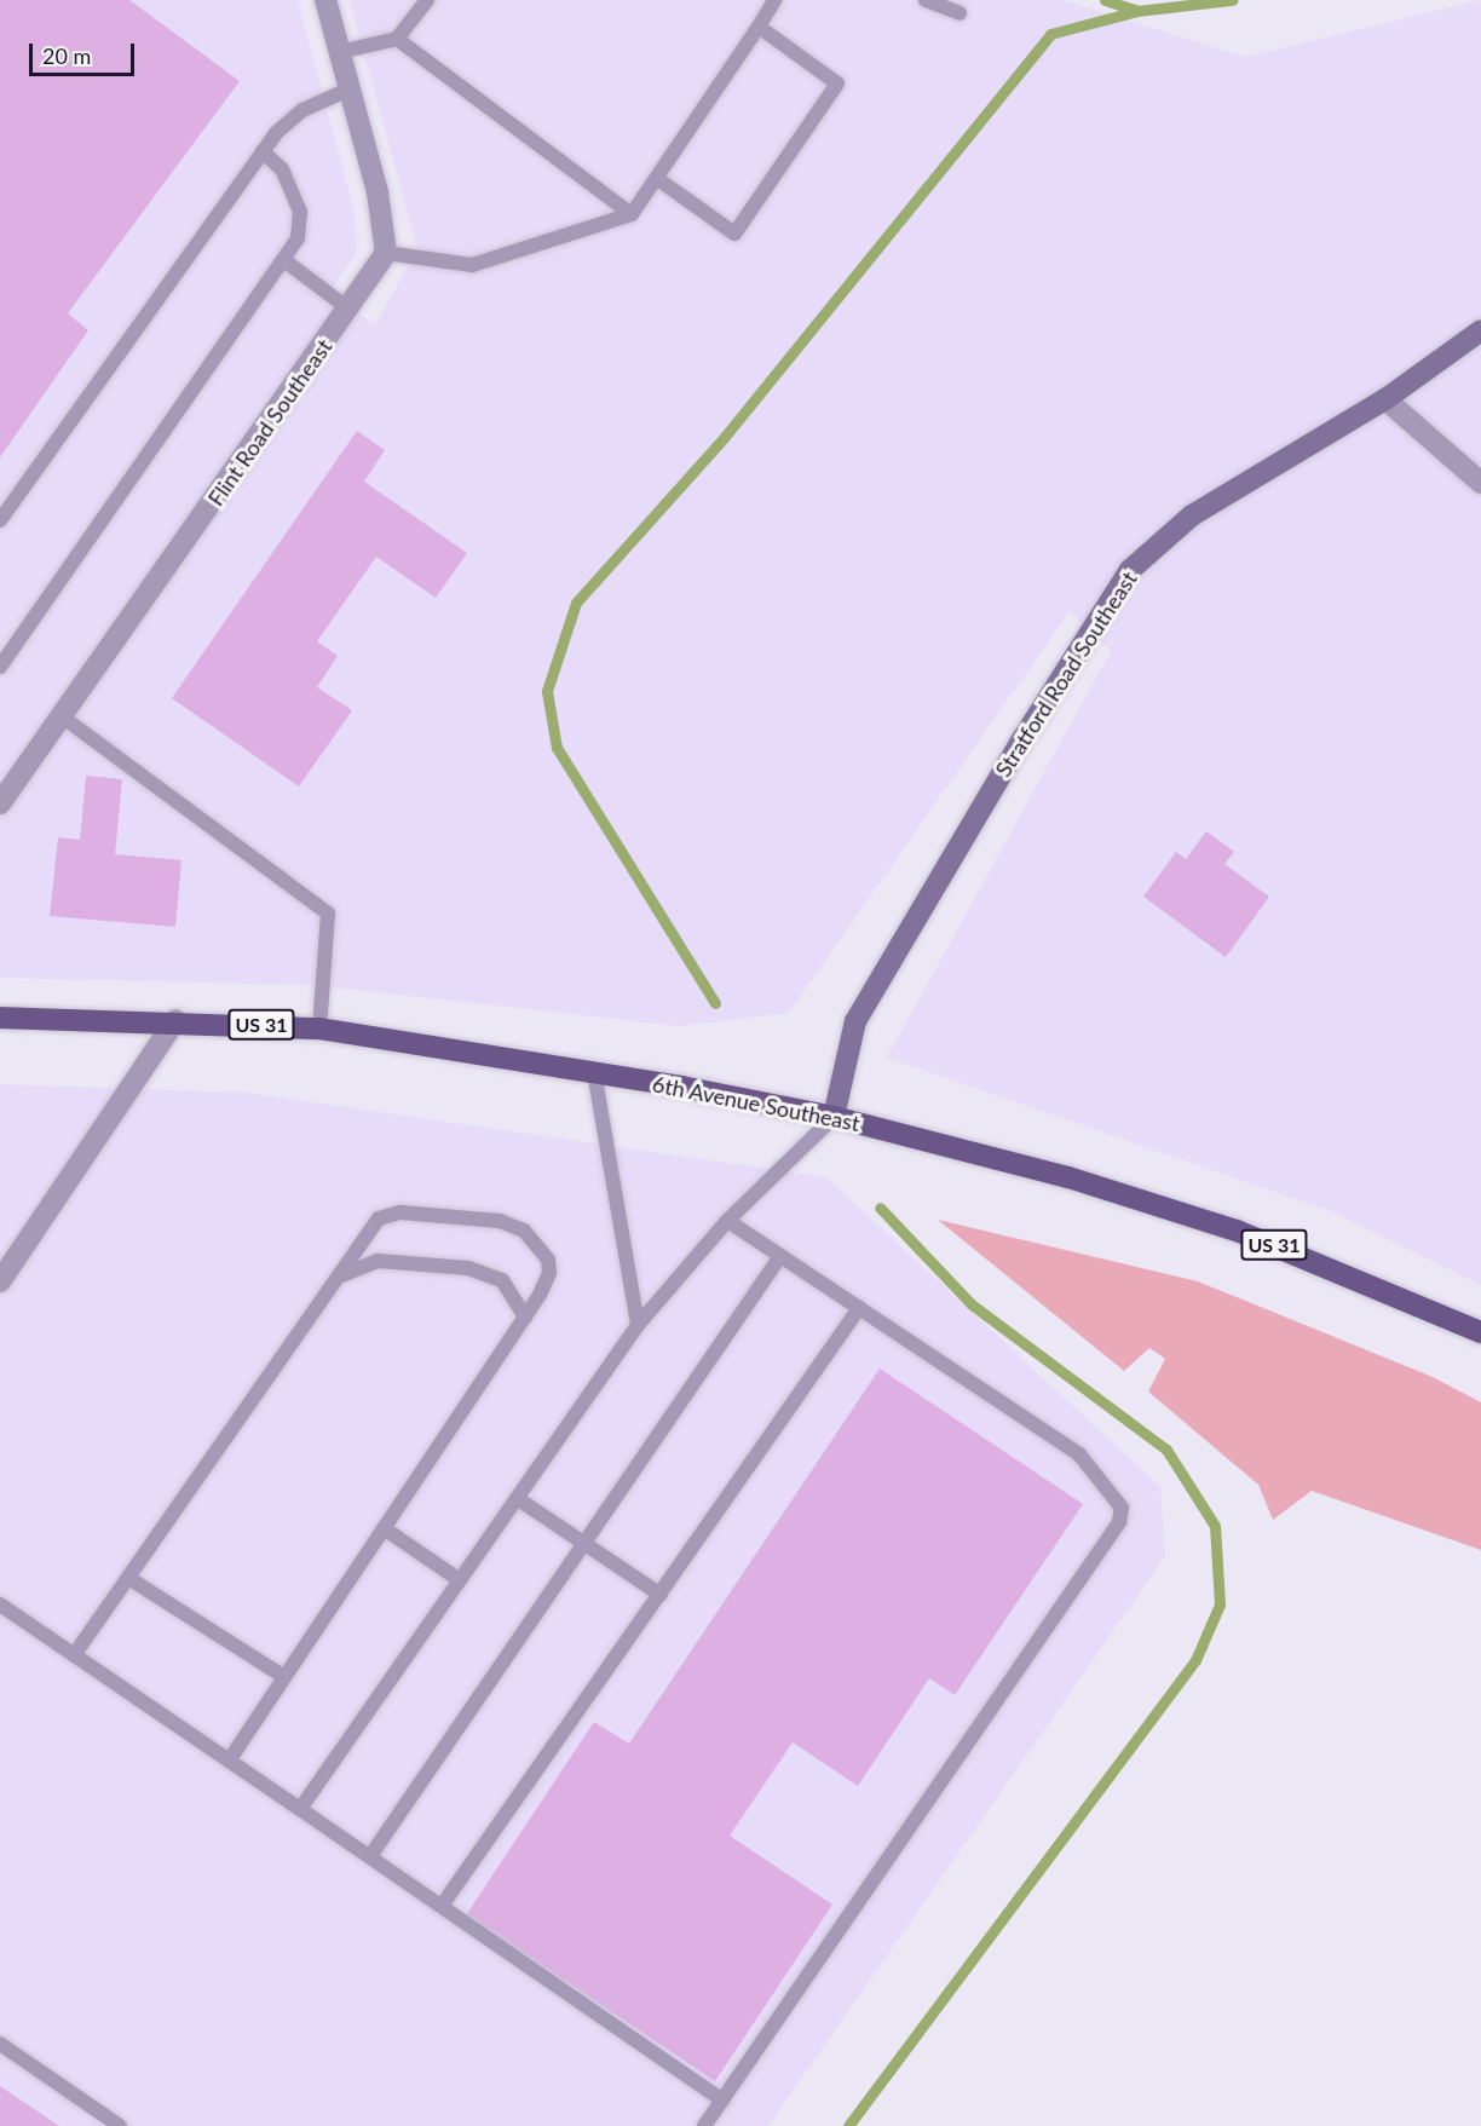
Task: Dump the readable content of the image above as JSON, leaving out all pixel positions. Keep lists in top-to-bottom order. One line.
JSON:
{"streets":{"main road":["US 31","6th Avenue Southeast"],"street":["Flint Road Southeast","Stratford Road Southeast"]},"crossings":[["Stratford Road Southeast","6th Avenue Southeast"]],"scale_bar":"20 m"}
